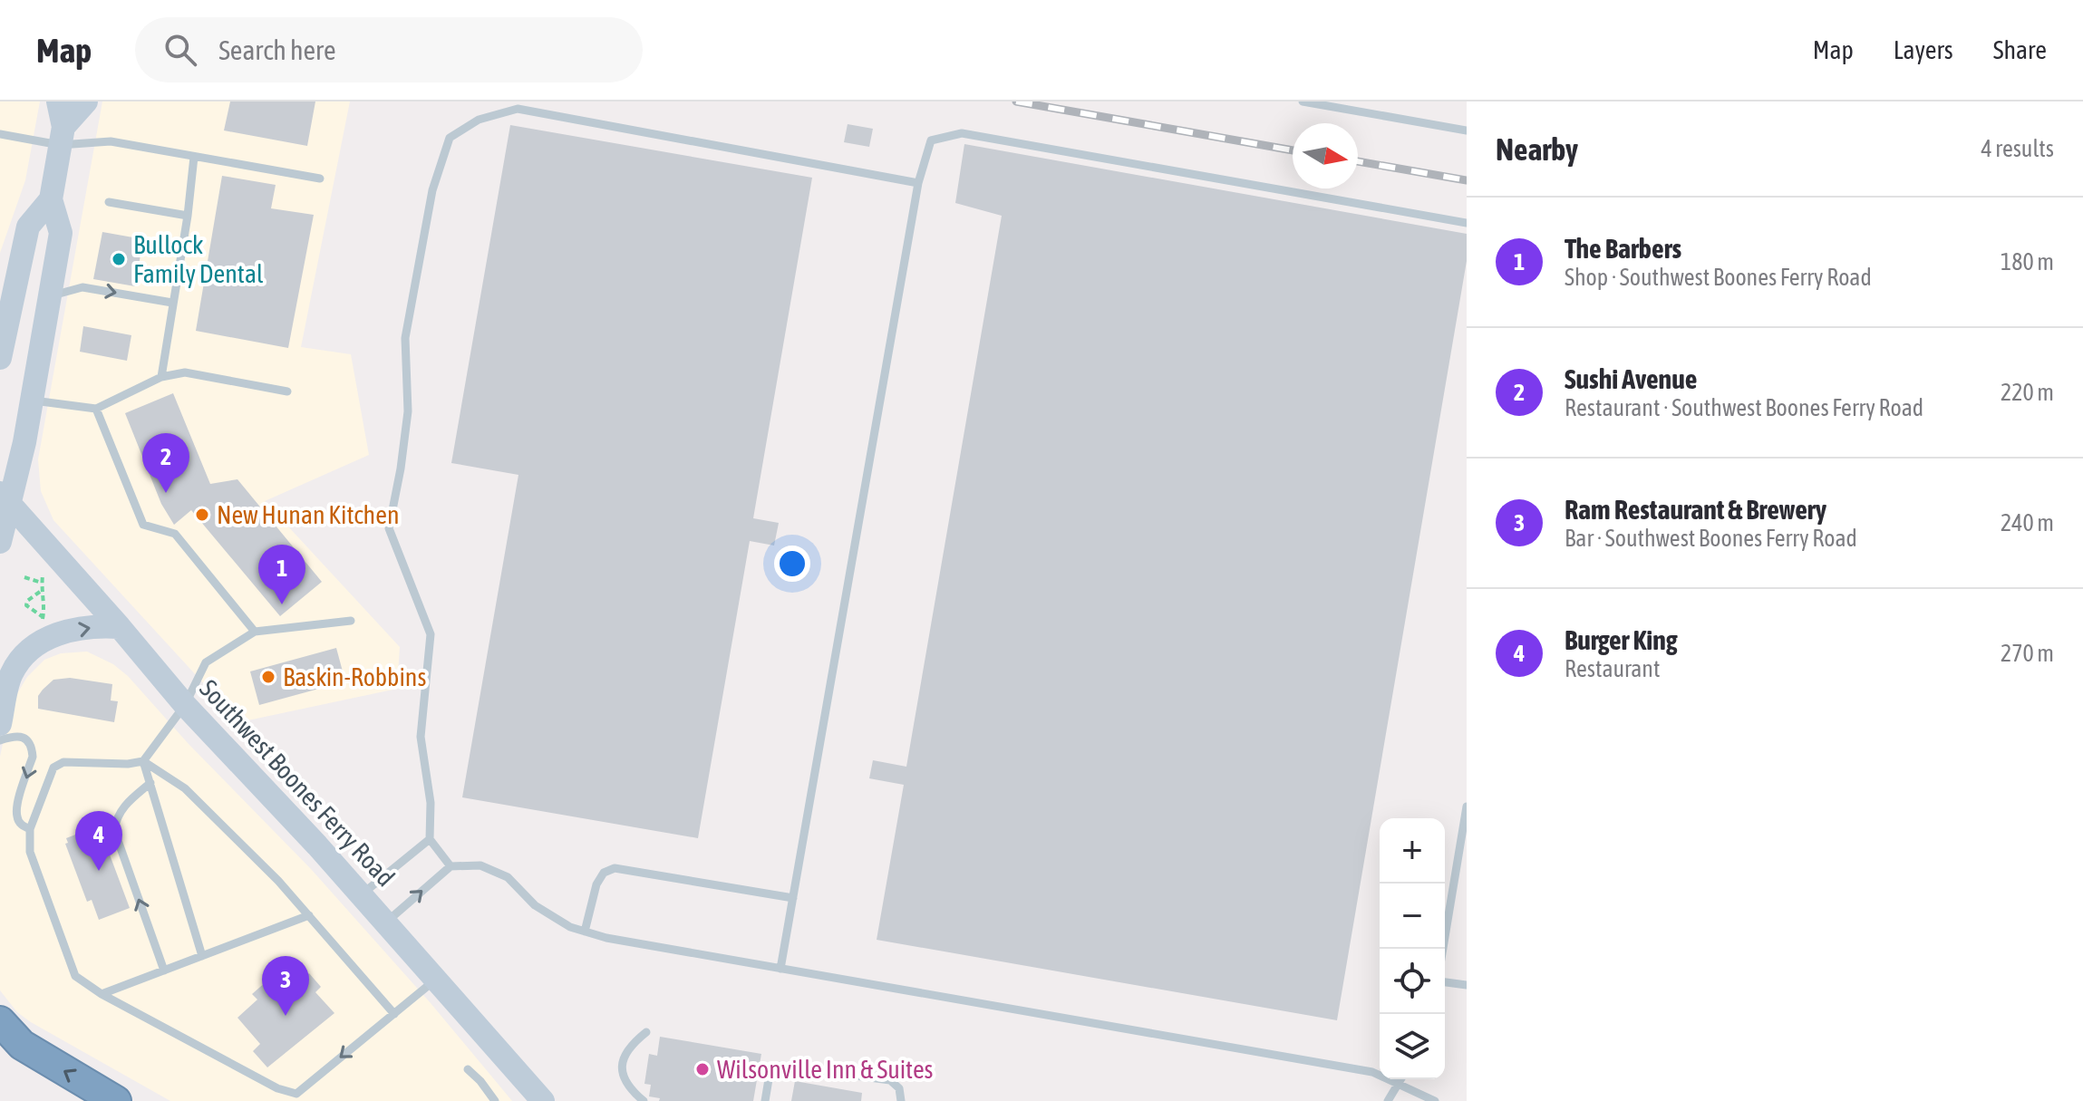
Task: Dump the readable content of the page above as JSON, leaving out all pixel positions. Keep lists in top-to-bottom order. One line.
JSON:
{"streets":{"main road":["Southwest Boones Ferry Road"]},"places":["Bullock Family Dental","New Hunan Kitchen","Baskin-Robbins","Wilsonville Inn & Suites"],"north":"right","page":{"header":"Map","search":"Search here","nav":["Map","Layers","Share"],"heading":["Nearby","4 results"],"list":[{"mark":"1","name":"The Barbers","note":"Shop · Southwest Boones Ferry Road","value":"180 m"},{"mark":"2","name":"Sushi Avenue","note":"Restaurant · Southwest Boones Ferry Road","value":"220 m"},{"mark":"3","name":"Ram Restaurant & Brewery","note":"Bar · Southwest Boones Ferry Road","value":"240 m"},{"mark":"4","name":"Burger King","note":"Restaurant","value":"270 m"}],"pins":["2","1","4","3"],"map_buttons":["+","−"]}}
